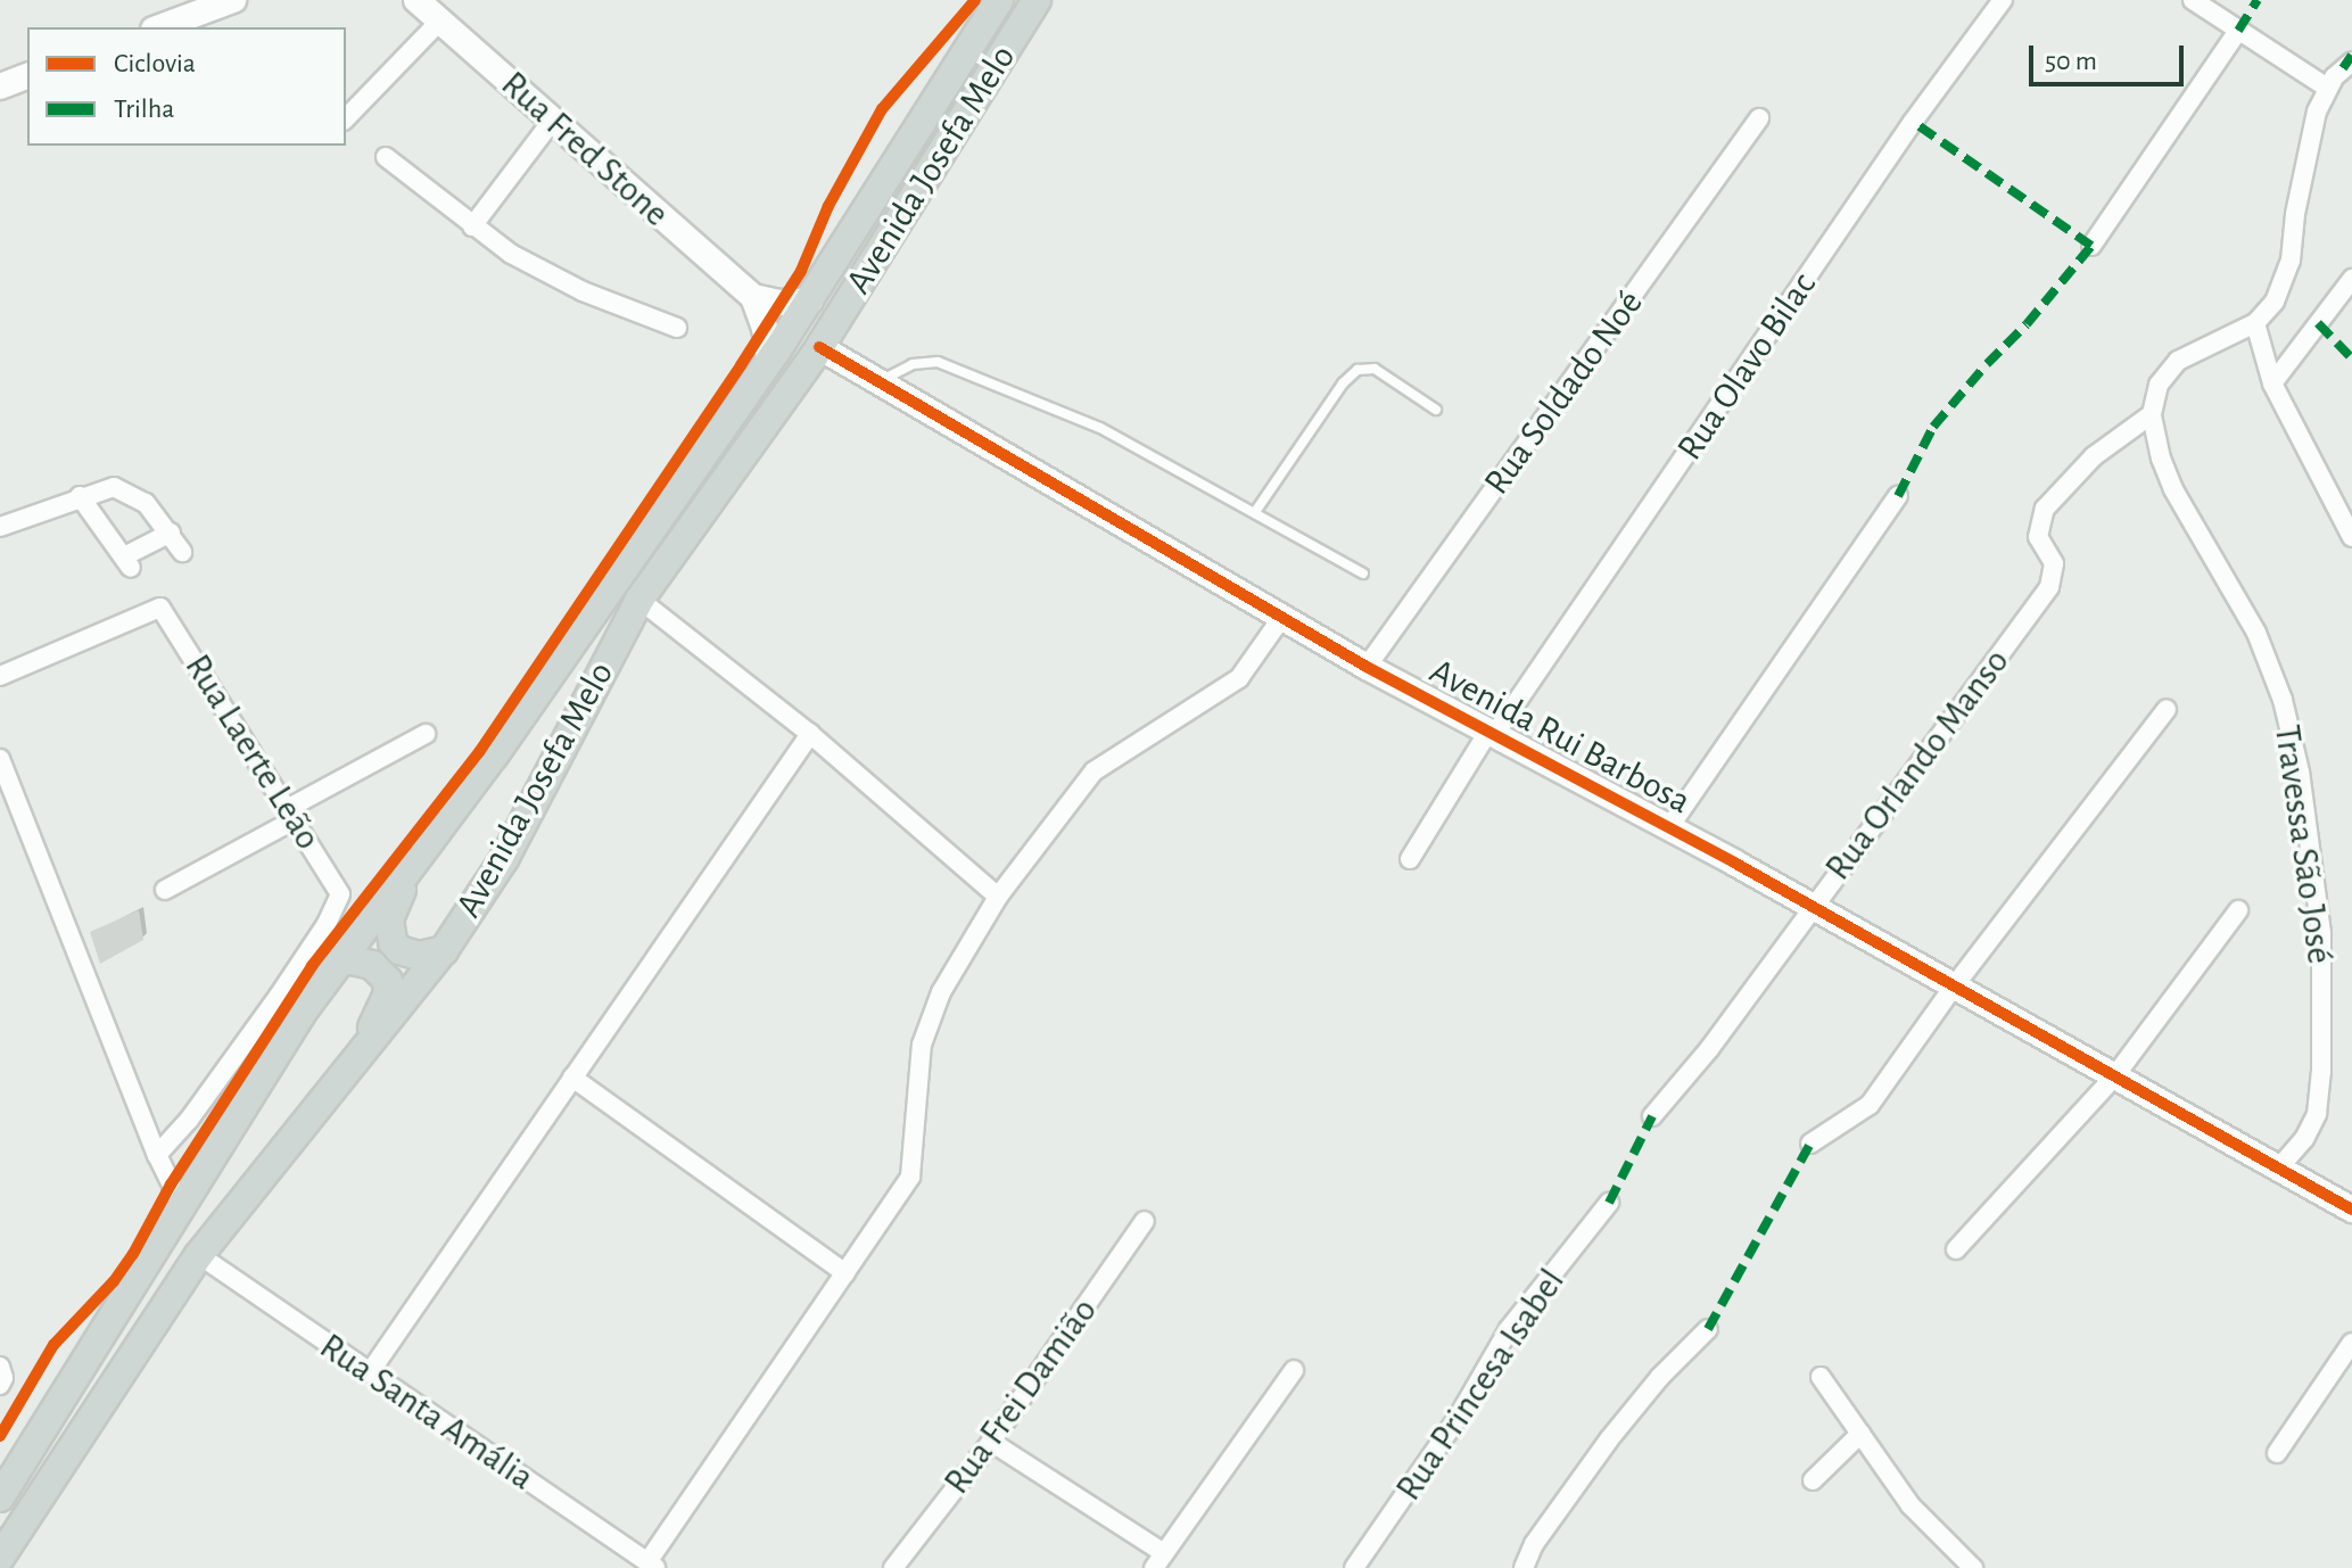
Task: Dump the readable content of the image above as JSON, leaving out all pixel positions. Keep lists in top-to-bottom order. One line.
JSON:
{"streets":{"main road":["Avenida Josefa Melo"],"street":["Rua Fred Stone","Rua Olavo Bilac","Rua Soldado Noé","Avenida Rui Barbosa","Rua Laerte Leão","Rua Orlando Manso","Travessa São José","Rua Princesa Isabel","Rua Frei Damião","Rua Santa Amália"]},"crossings":[["Avenida Josefa Melo","Avenida Rui Barbosa"],["Avenida Josefa Melo","Rua Santa Amália"],["Rua Olavo Bilac","Avenida Rui Barbosa"],["Rua Soldado Noé","Avenida Rui Barbosa"],["Avenida Rui Barbosa","Rua Orlando Manso"],["Avenida Rui Barbosa","Travessa São José"],["Rua Orlando Manso","Travessa São José"]],"legend":["Ciclovia","Trilha"],"scale_bar":"50 m"}
